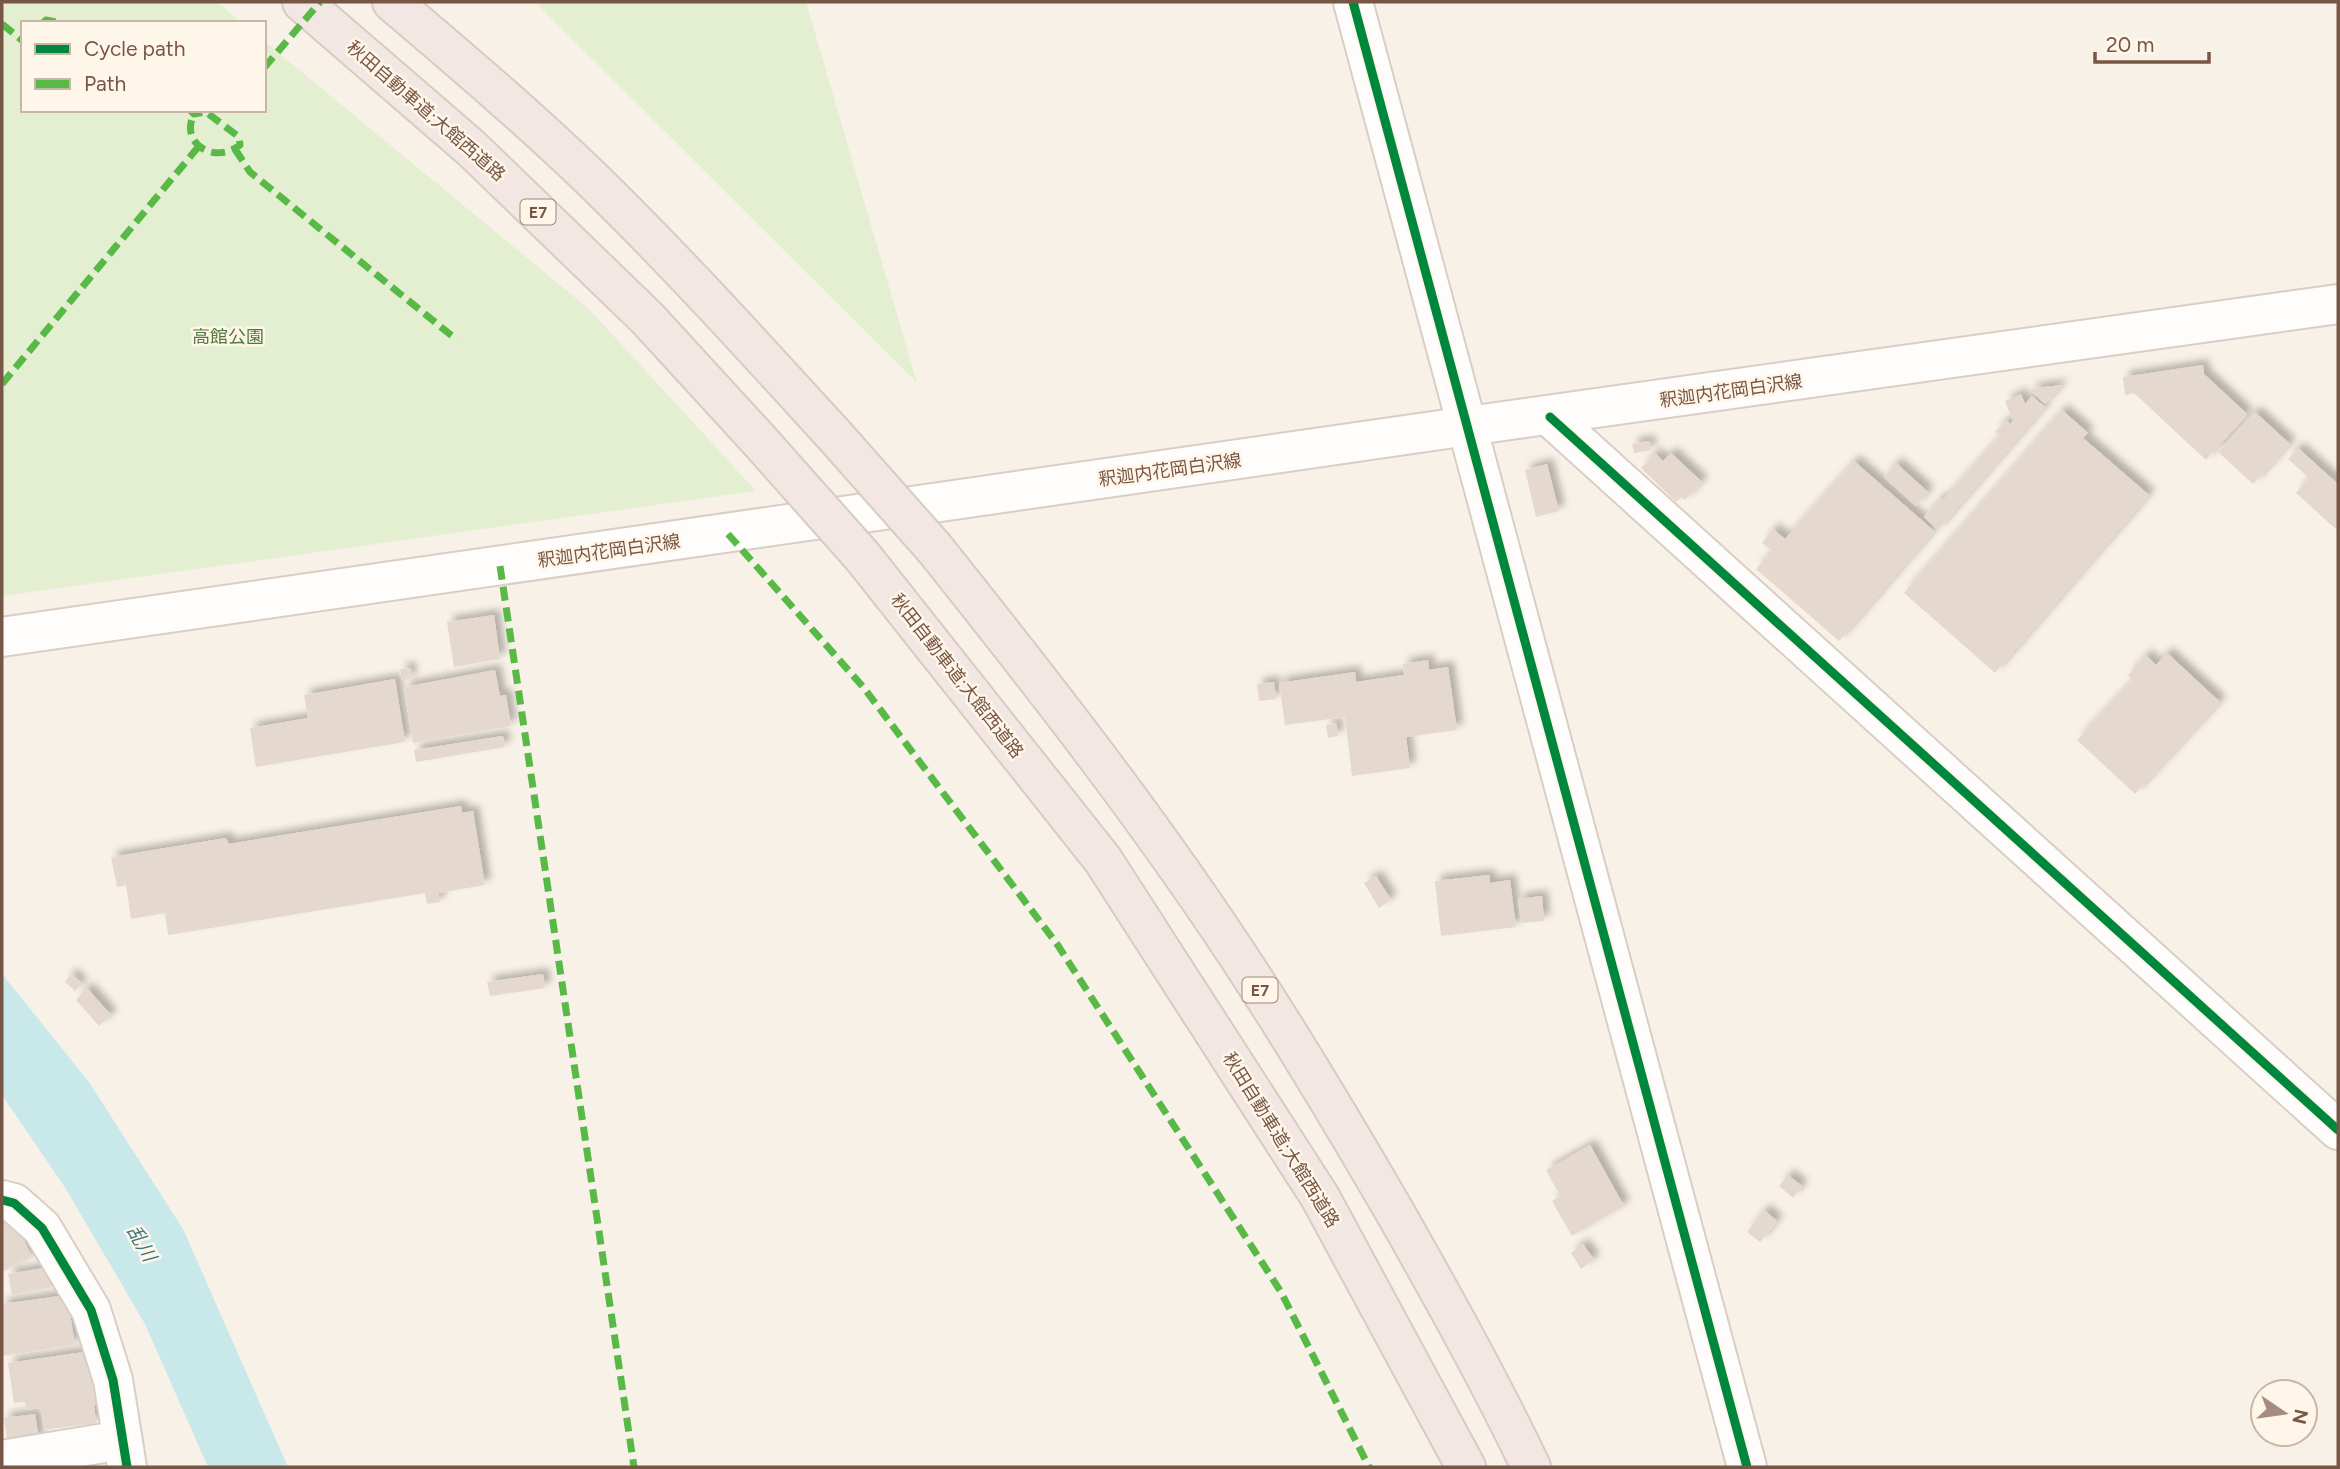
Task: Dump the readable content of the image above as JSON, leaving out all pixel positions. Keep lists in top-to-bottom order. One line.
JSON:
{"streets":{"highway":["秋田自動車道;大館西道路","E7"],"street":["釈迦内花岡白沢線"]},"water":["乱川"],"parks":["高館公園"],"legend":["Cycle path","Path"],"scale_bar":"20 m","north":"right"}
